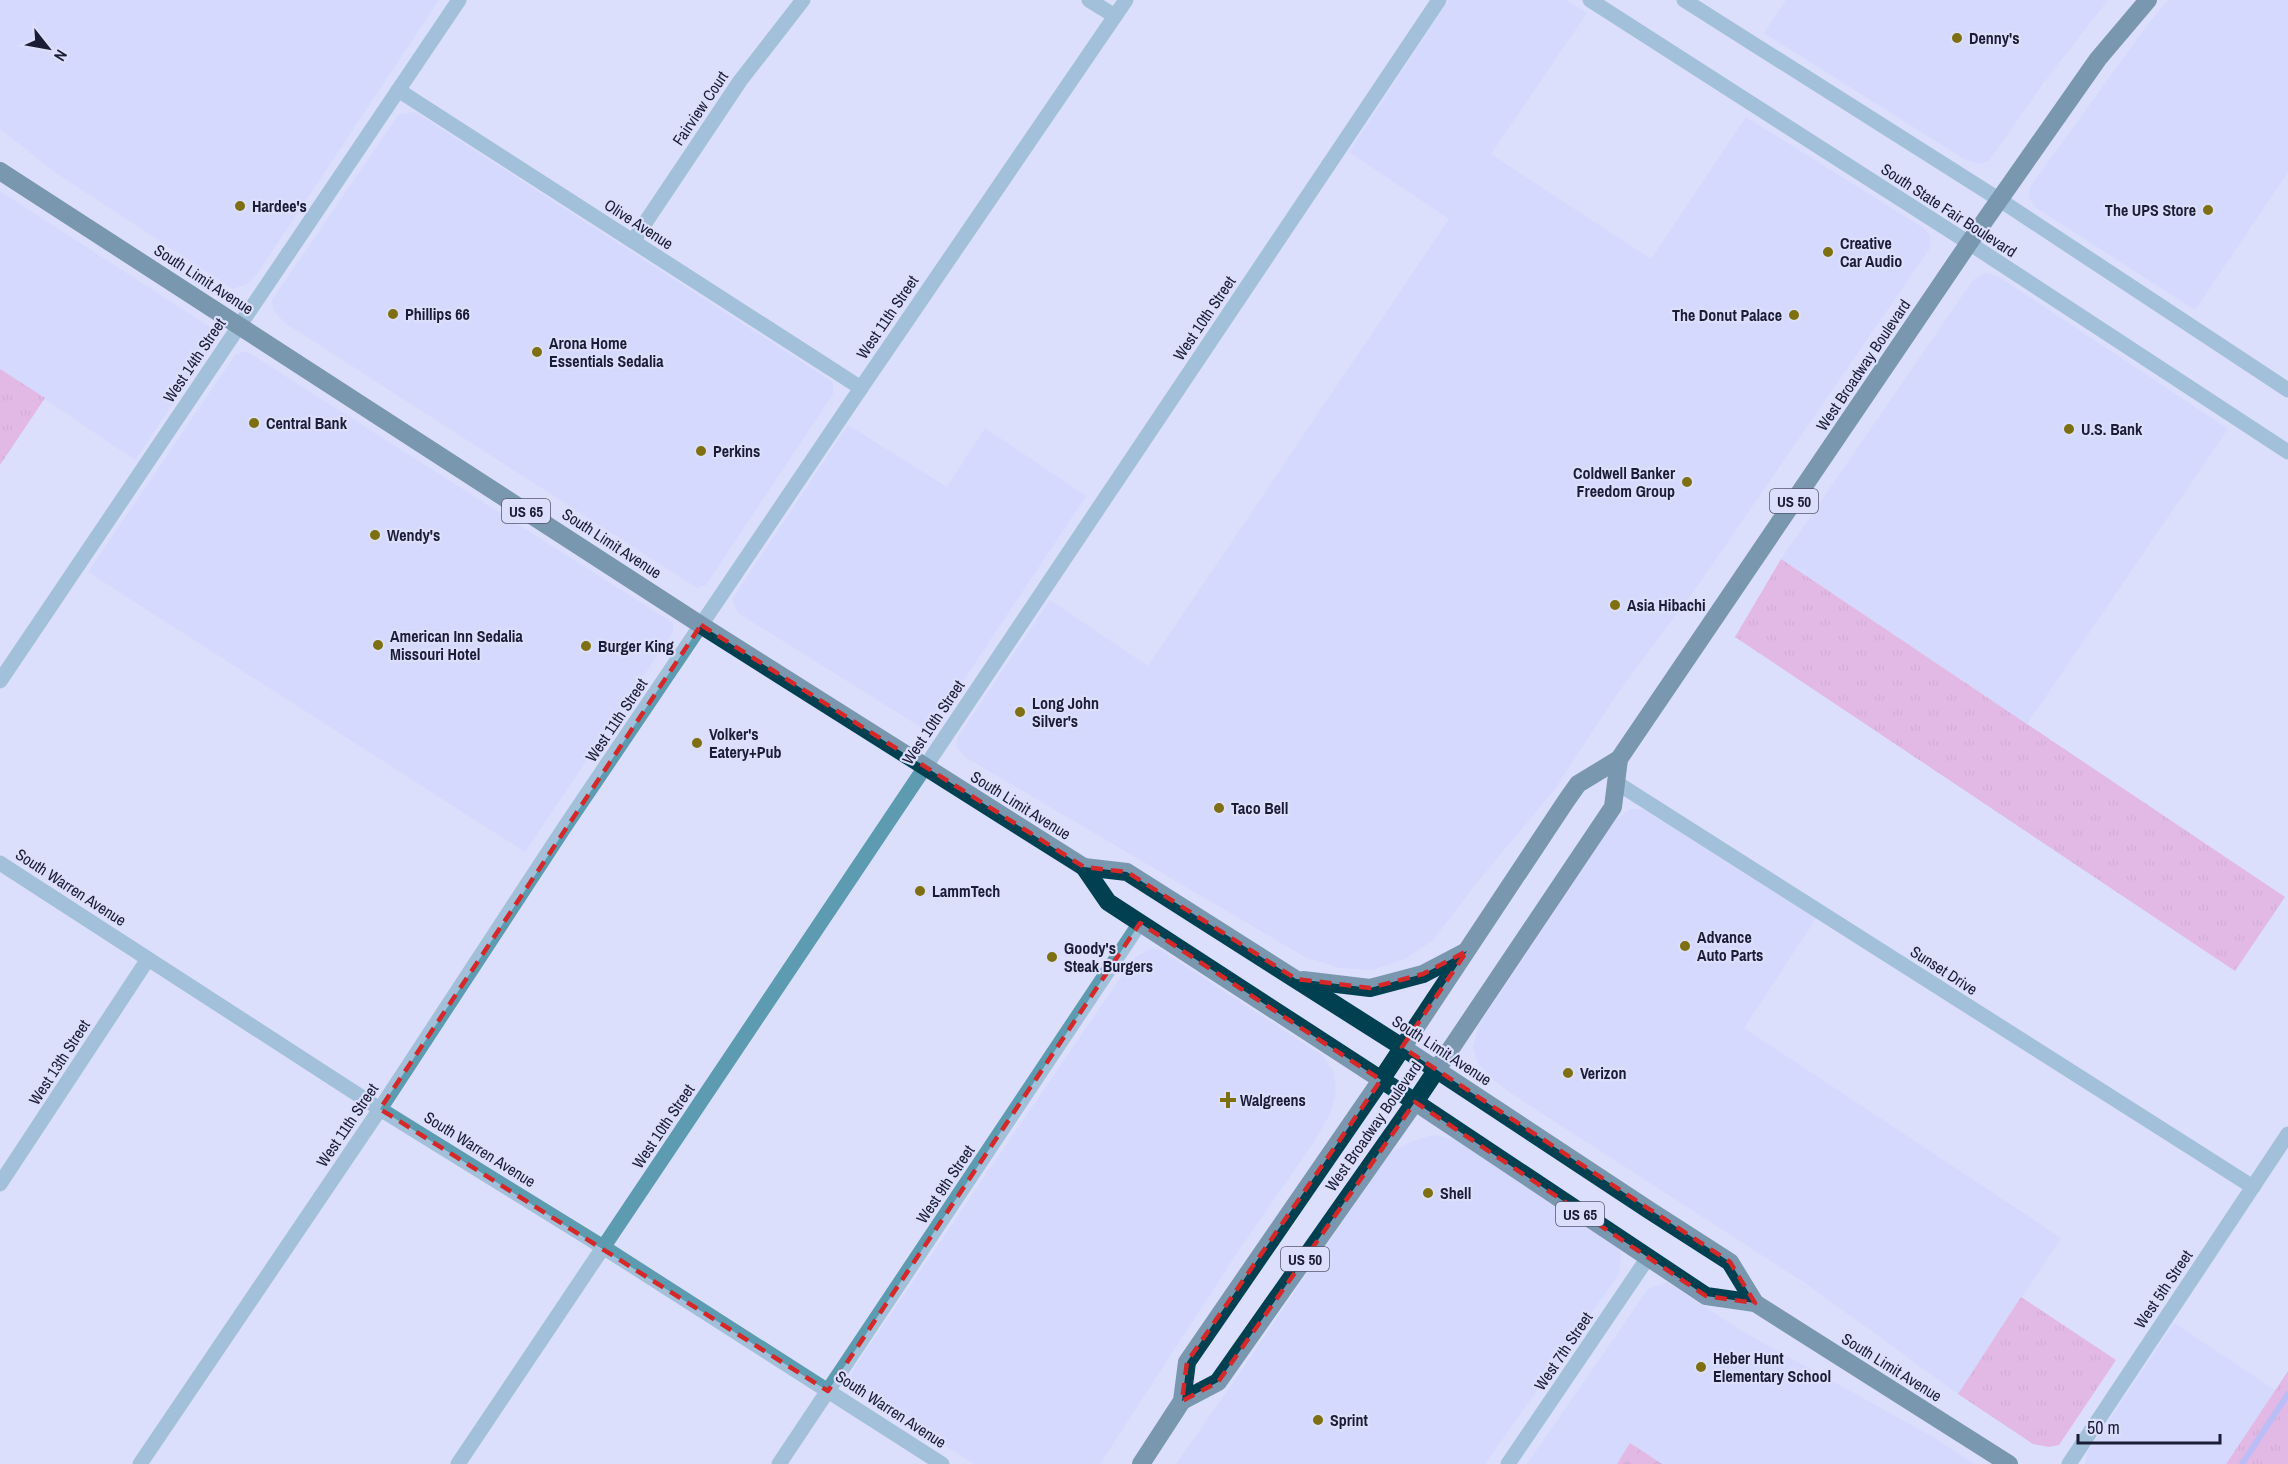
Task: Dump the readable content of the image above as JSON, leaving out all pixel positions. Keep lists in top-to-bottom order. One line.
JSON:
{"streets":{"highway":["South Limit Avenue","West Broadway Boulevard","US 50","US 65"],"street":["Fairview Court","South State Fair Boulevard","Olive Avenue","West 11th Street","West 10th Street","West 14th Street","South Warren Avenue","Sunset Drive","West 13th Street","West 9th Street","West 5th Street","West 7th Street"]},"crossings":[["Fairview Court","Olive Avenue"],["South State Fair Boulevard","West Broadway Boulevard"],["Olive Avenue","West 11th Street"],["Olive Avenue","West 14th Street"],["South Limit Avenue","West 11th Street"],["South Limit Avenue","West 10th Street"],["South Limit Avenue","West 14th Street"],["South Limit Avenue","West Broadway Boulevard"],["South Limit Avenue","West 9th Street"],["South Limit Avenue","West 7th Street"],["West 11th Street","South Warren Avenue"],["West 10th Street","South Warren Avenue"],["West Broadway Boulevard","Sunset Drive"],["South Warren Avenue","West 13th Street"],["South Warren Avenue","West 9th Street"],["Sunset Drive","West 5th Street"]],"places":{"other":["Denny's","Hardee's","The UPS Store","Creative Car Audio","Phillips 66","The Donut Palace","Arona Home Essentials Sedalia","Central Bank","U.S. Bank","Perkins","Coldwell Banker Freedom Group","Wendy's","Asia Hibachi","American Inn Sedalia Missouri Hotel","Burger King","Long John Silver's","Volker's Eatery+Pub","Taco Bell","LammTech","Advance Auto Parts","Goody's Steak Burgers","Verizon","Shell","Heber Hunt Elementary School","Sprint"],"health":["Walgreens"]},"scale_bar":"50 m","north":"bottom right"}
